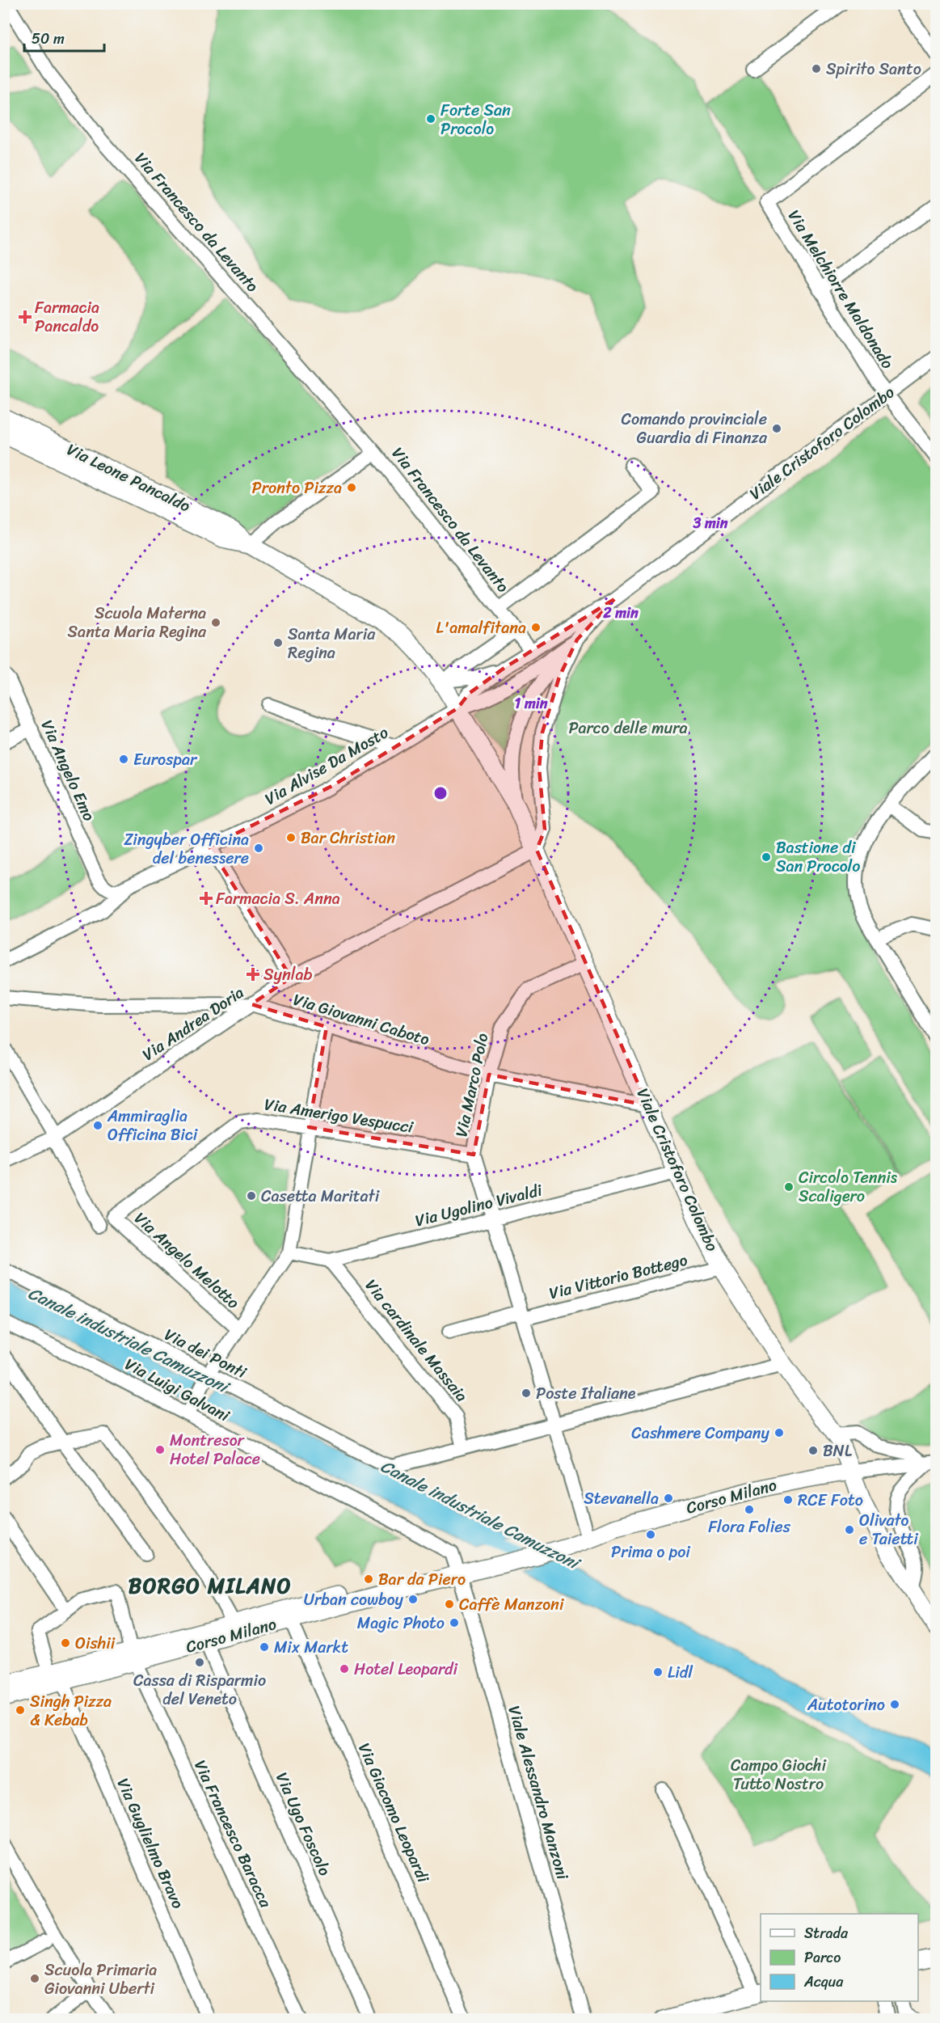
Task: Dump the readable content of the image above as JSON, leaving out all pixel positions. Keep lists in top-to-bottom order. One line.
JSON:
{"streets":{"main road":["Viale Cristoforo Colombo","Via Leone Pancaldo","Corso Milano"],"street":["Via Francesco da Levanto","Via Melchiorre Maldonado","Via Alvise Da Mosto","Via Angelo Emo","Via Giovanni Caboto","Via Andrea Doria","Via Marco Polo","Via Amerigo Vespucci","Via Ugolino Vivaldi","Via Angelo Melotto","Via Vittorio Bottego","Via cardinale Massaia","Via dei Ponti","Via Luigi Galvani","Viale Alessandro Manzoni","Via Giacomo Leopardi","Via Ugo Foscolo","Via Francesco Baracca","Via Guglielmo Bravo"]},"crossings":[["Via Francesco da Levanto","Viale Cristoforo Colombo"],["Via Francesco da Levanto","Via Leone Pancaldo"],["Via Melchiorre Maldonado","Viale Cristoforo Colombo"],["Viale Cristoforo Colombo","Via Leone Pancaldo"],["Viale Cristoforo Colombo","Via Alvise Da Mosto"],["Viale Cristoforo Colombo","Via Giovanni Caboto"],["Viale Cristoforo Colombo","Via Andrea Doria"],["Viale Cristoforo Colombo","Via Marco Polo"],["Viale Cristoforo Colombo","Via Ugolino Vivaldi"],["Viale Cristoforo Colombo","Via Vittorio Bottego"],["Viale Cristoforo Colombo","Corso Milano"],["Via Leone Pancaldo","Via Alvise Da Mosto"],["Via Alvise Da Mosto","Via Angelo Emo"],["Via Giovanni Caboto","Via Andrea Doria"],["Via Giovanni Caboto","Via Marco Polo"],["Via Marco Polo","Via Amerigo Vespucci"],["Via Marco Polo","Via Ugolino Vivaldi"],["Via Marco Polo","Via Vittorio Bottego"],["Via Marco Polo","Corso Milano"],["Via Amerigo Vespucci","Via Angelo Melotto"],["Via Ugolino Vivaldi","Via cardinale Massaia"],["Via cardinale Massaia","Via dei Ponti"],["Via Luigi Galvani","Corso Milano"],["Via Luigi Galvani","Viale Alessandro Manzoni"],["Corso Milano","Viale Alessandro Manzoni"],["Corso Milano","Via Giacomo Leopardi"],["Corso Milano","Via Ugo Foscolo"],["Corso Milano","Via Francesco Baracca"],["Corso Milano","Via Guglielmo Bravo"],["Via Francesco Baracca","Via Guglielmo Bravo"]],"districts":["BORGO MILANO"],"water":["Canale industriale Camuzzoni"],"parks":["Parco delle mura","Campo Giochi Tutto Nostro"],"places":{"other":["Spirito Santo","Forte San Procolo","Comando provinciale Guardia di Finanza","Pronto Pizza","Scuola Materna Santa Maria Regina","L'amalfitana","Santa Maria Regina","Eurospar","Bar Christian","Zingyber Officina del benessere","Bastione di San Procolo","Ammiraglia Officina Bici","Circolo Tennis Scaligero","Casetta Maritati","Poste Italiane","Cashmere Company","Montresor Hotel Palace","BNL","Stevanella","RCE Foto","Flora Folies","Olivato e Taietti","Prima o poi","Bar da Piero","Urban cowboy","Caffè Manzoni","Magic Photo","Oishii","Mix Markt","Cassa di Risparmio del Veneto","Hotel Leopardi","Lidl","Autotorino","Singh Pizza & Kebab","Scuola Primaria Giovanni Uberti"],"health":["Farmacia Pancaldo","Farmacia S. Anna","Synlab"]},"legend":["Strada","Parco","Acqua"],"scale_bar":"50 m","rings":["3 min","2 min","1 min"]}
